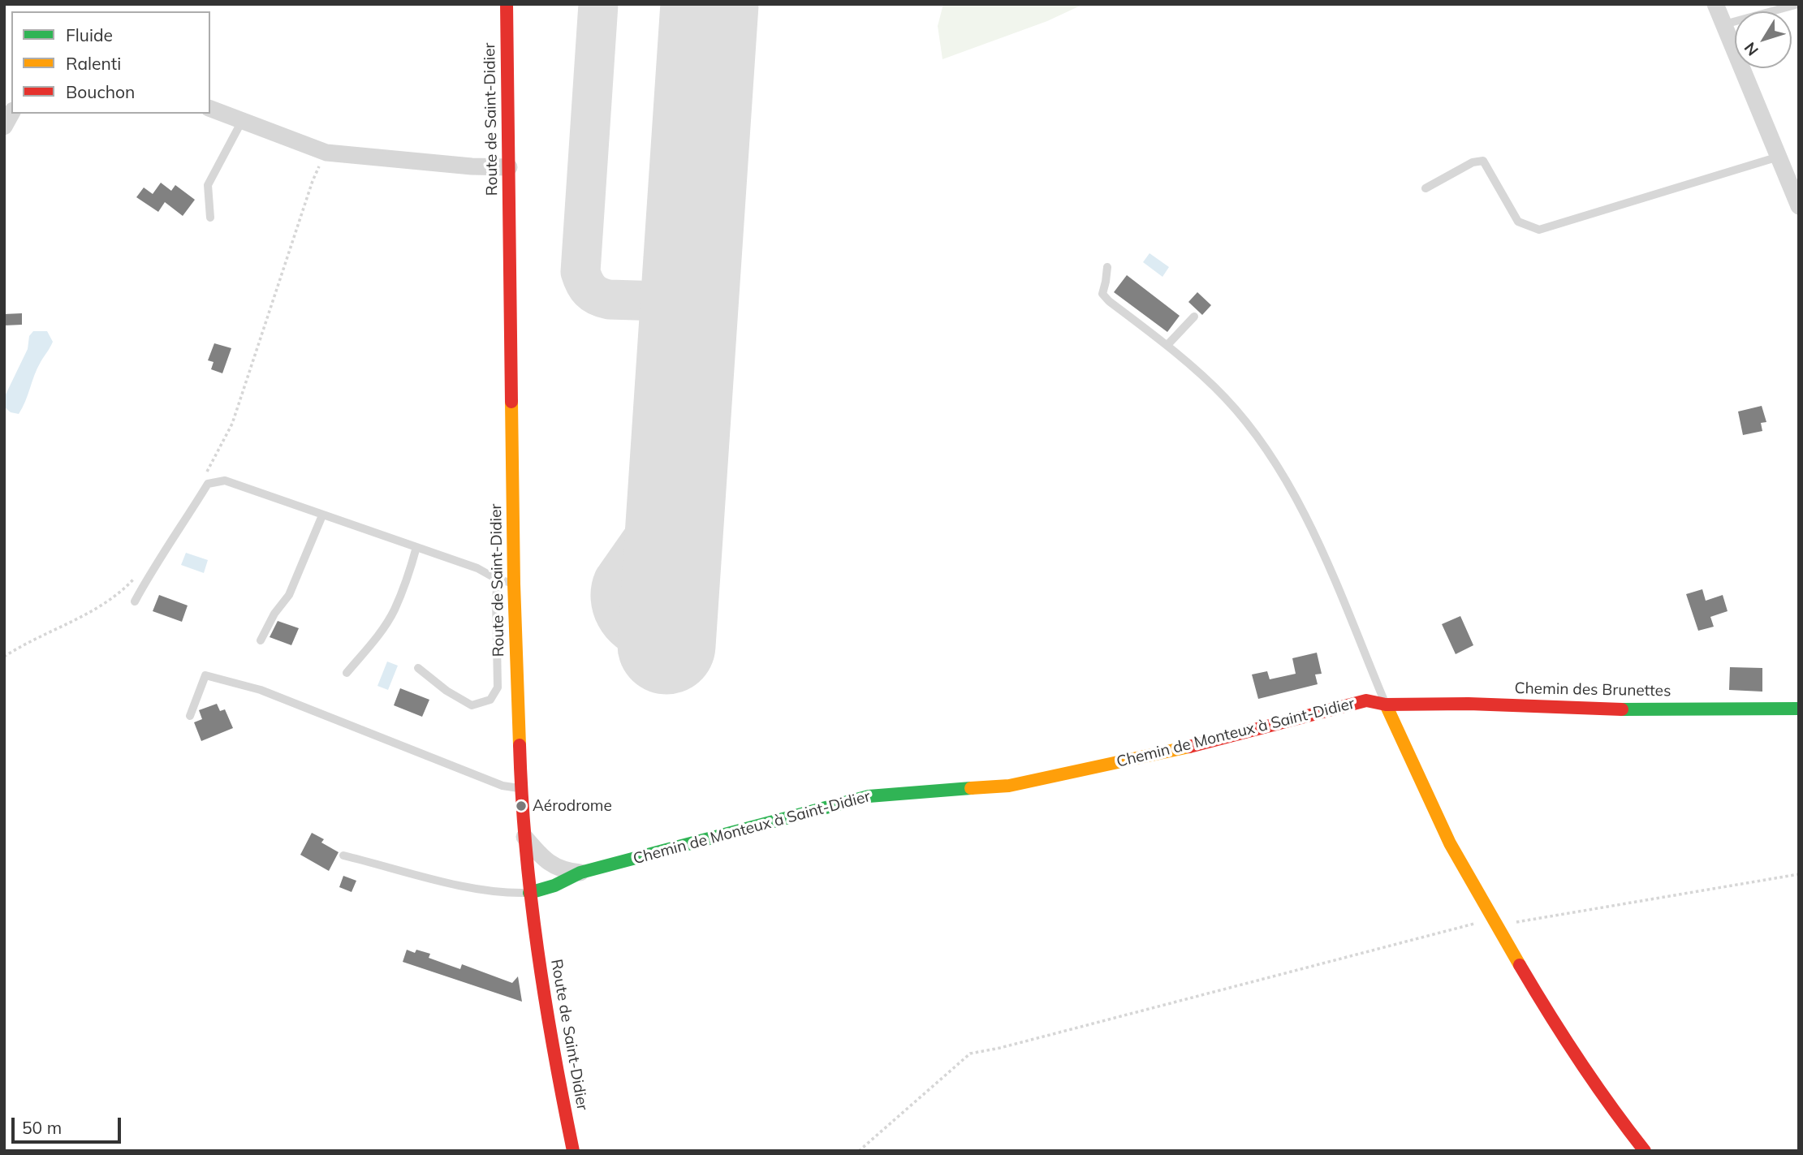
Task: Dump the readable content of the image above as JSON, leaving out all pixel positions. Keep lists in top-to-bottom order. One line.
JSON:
{"streets":{"street":["Route de Saint-Didier","Chemin des Brunettes","Chemin de Monteux à Saint-Didier"]},"crossings":[["Route de Saint-Didier","Chemin de Monteux à Saint-Didier"],["Chemin des Brunettes","Chemin de Monteux à Saint-Didier"]],"places":["Aérodrome"],"legend":["Fluide","Ralenti","Bouchon"],"scale_bar":"50 m","north":"bottom left"}
